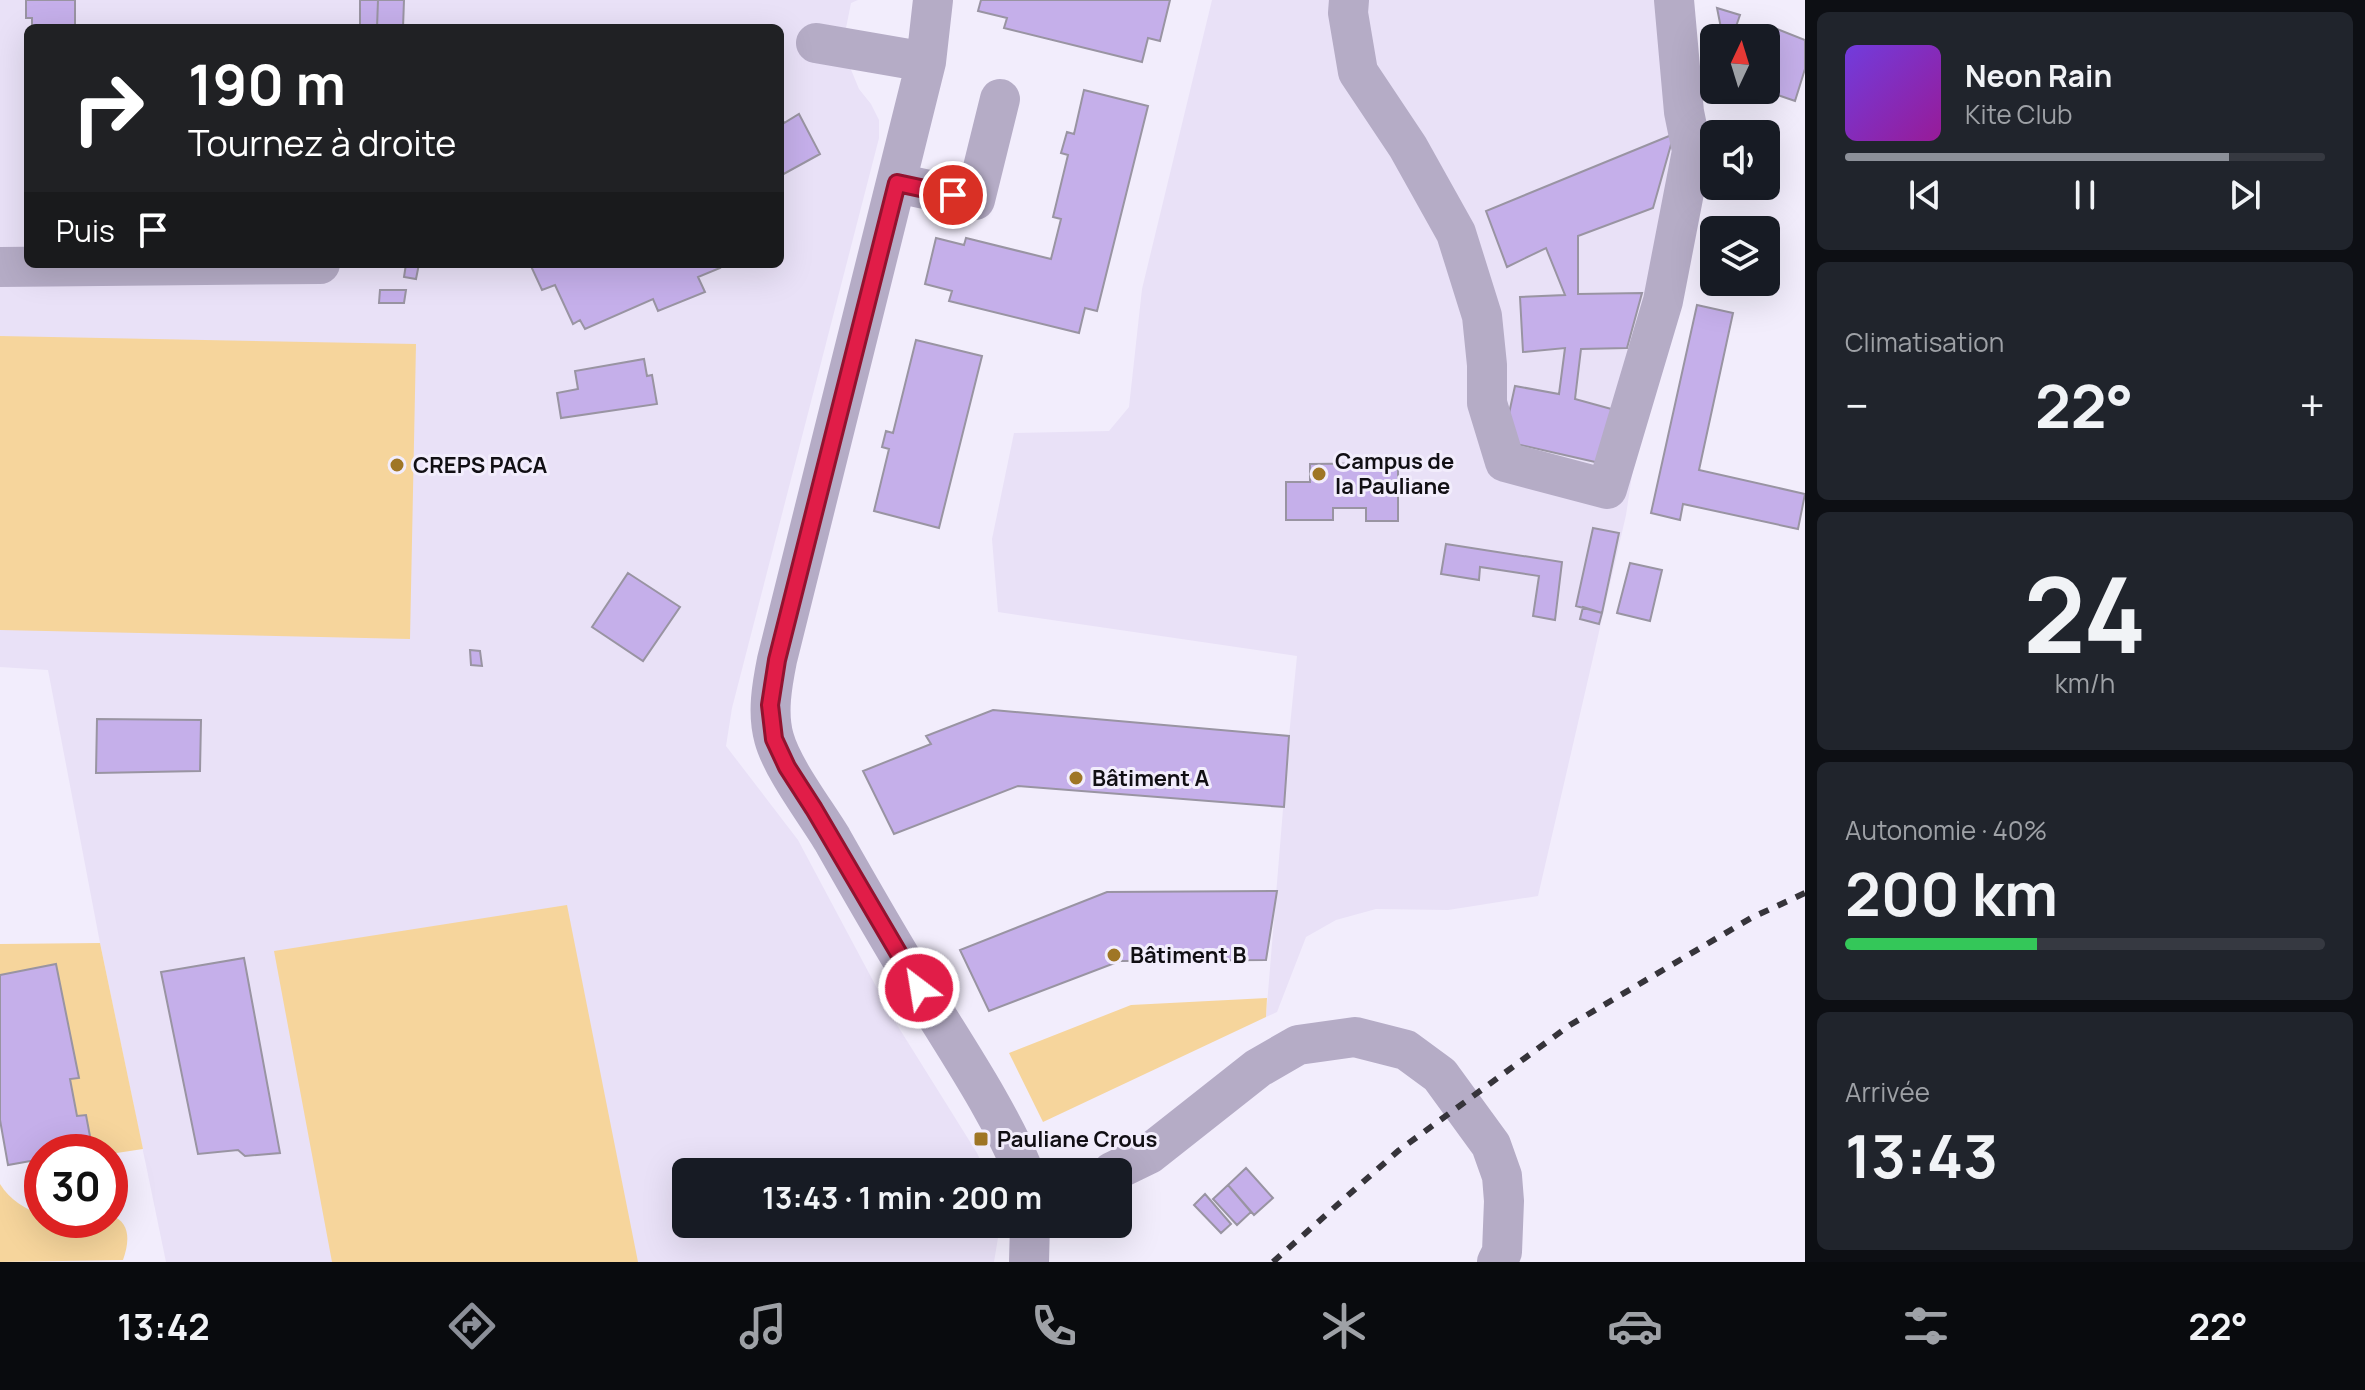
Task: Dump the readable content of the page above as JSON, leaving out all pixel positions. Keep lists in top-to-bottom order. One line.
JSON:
{"places":{"other":["CREPS PACA","Campus de la Pauliane","Bâtiment A","Bâtiment B"],"transit":["Pauliane Crous"]},"north":"top","page":{"turn":["190 m","Tournez à droite"],"song":["Neon Rain","Kite Club"],"then":"Puis","tile":["Climatisation",["24","km/h"],["Autonomie · 40%","200 km"],["Arrivée","13:43"]],"heat":["−","22°","+"],"limit":"30","trip":"13:43 · 1 min · 200 m","tabs":["13:42","22°"]}}
